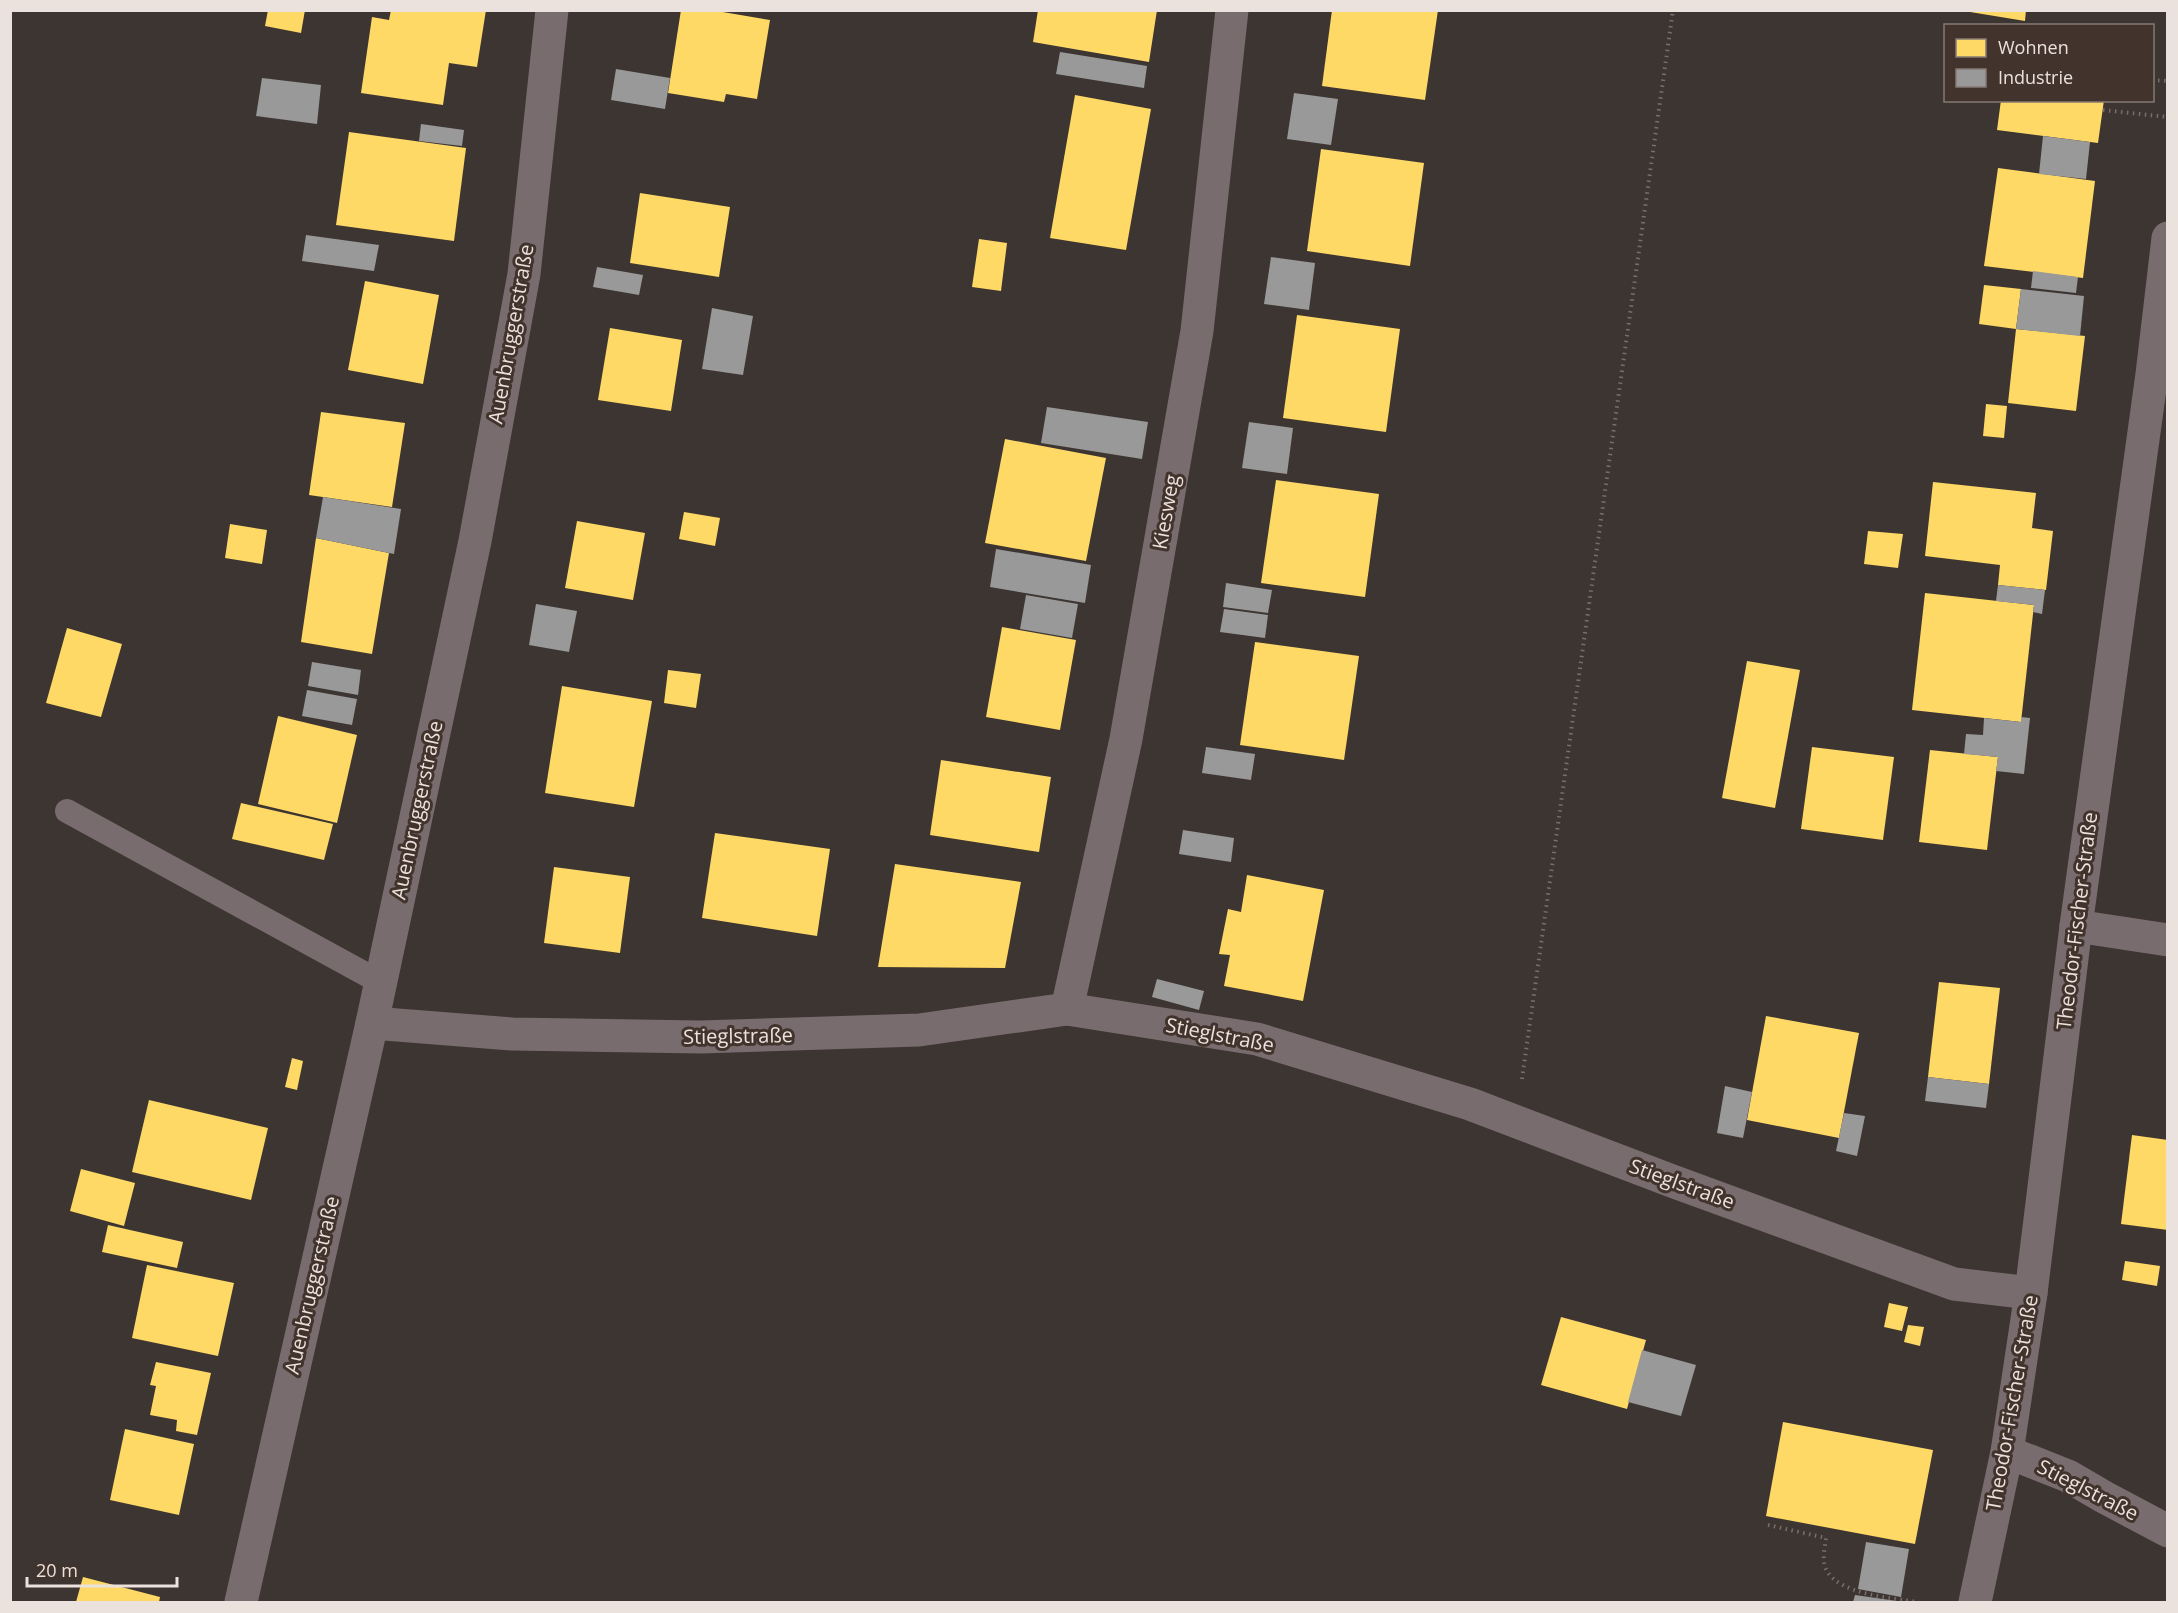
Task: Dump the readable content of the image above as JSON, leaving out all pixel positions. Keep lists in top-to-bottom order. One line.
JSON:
{"streets":{"street":["Auenbruggerstraße","Kiesweg","Theodor-Fischer-Straße","Stieglstraße"]},"crossings":[["Auenbruggerstraße","Stieglstraße"],["Kiesweg","Stieglstraße"],["Theodor-Fischer-Straße","Stieglstraße"]],"legend":["Wohnen","Industrie"],"scale_bar":"20 m"}
